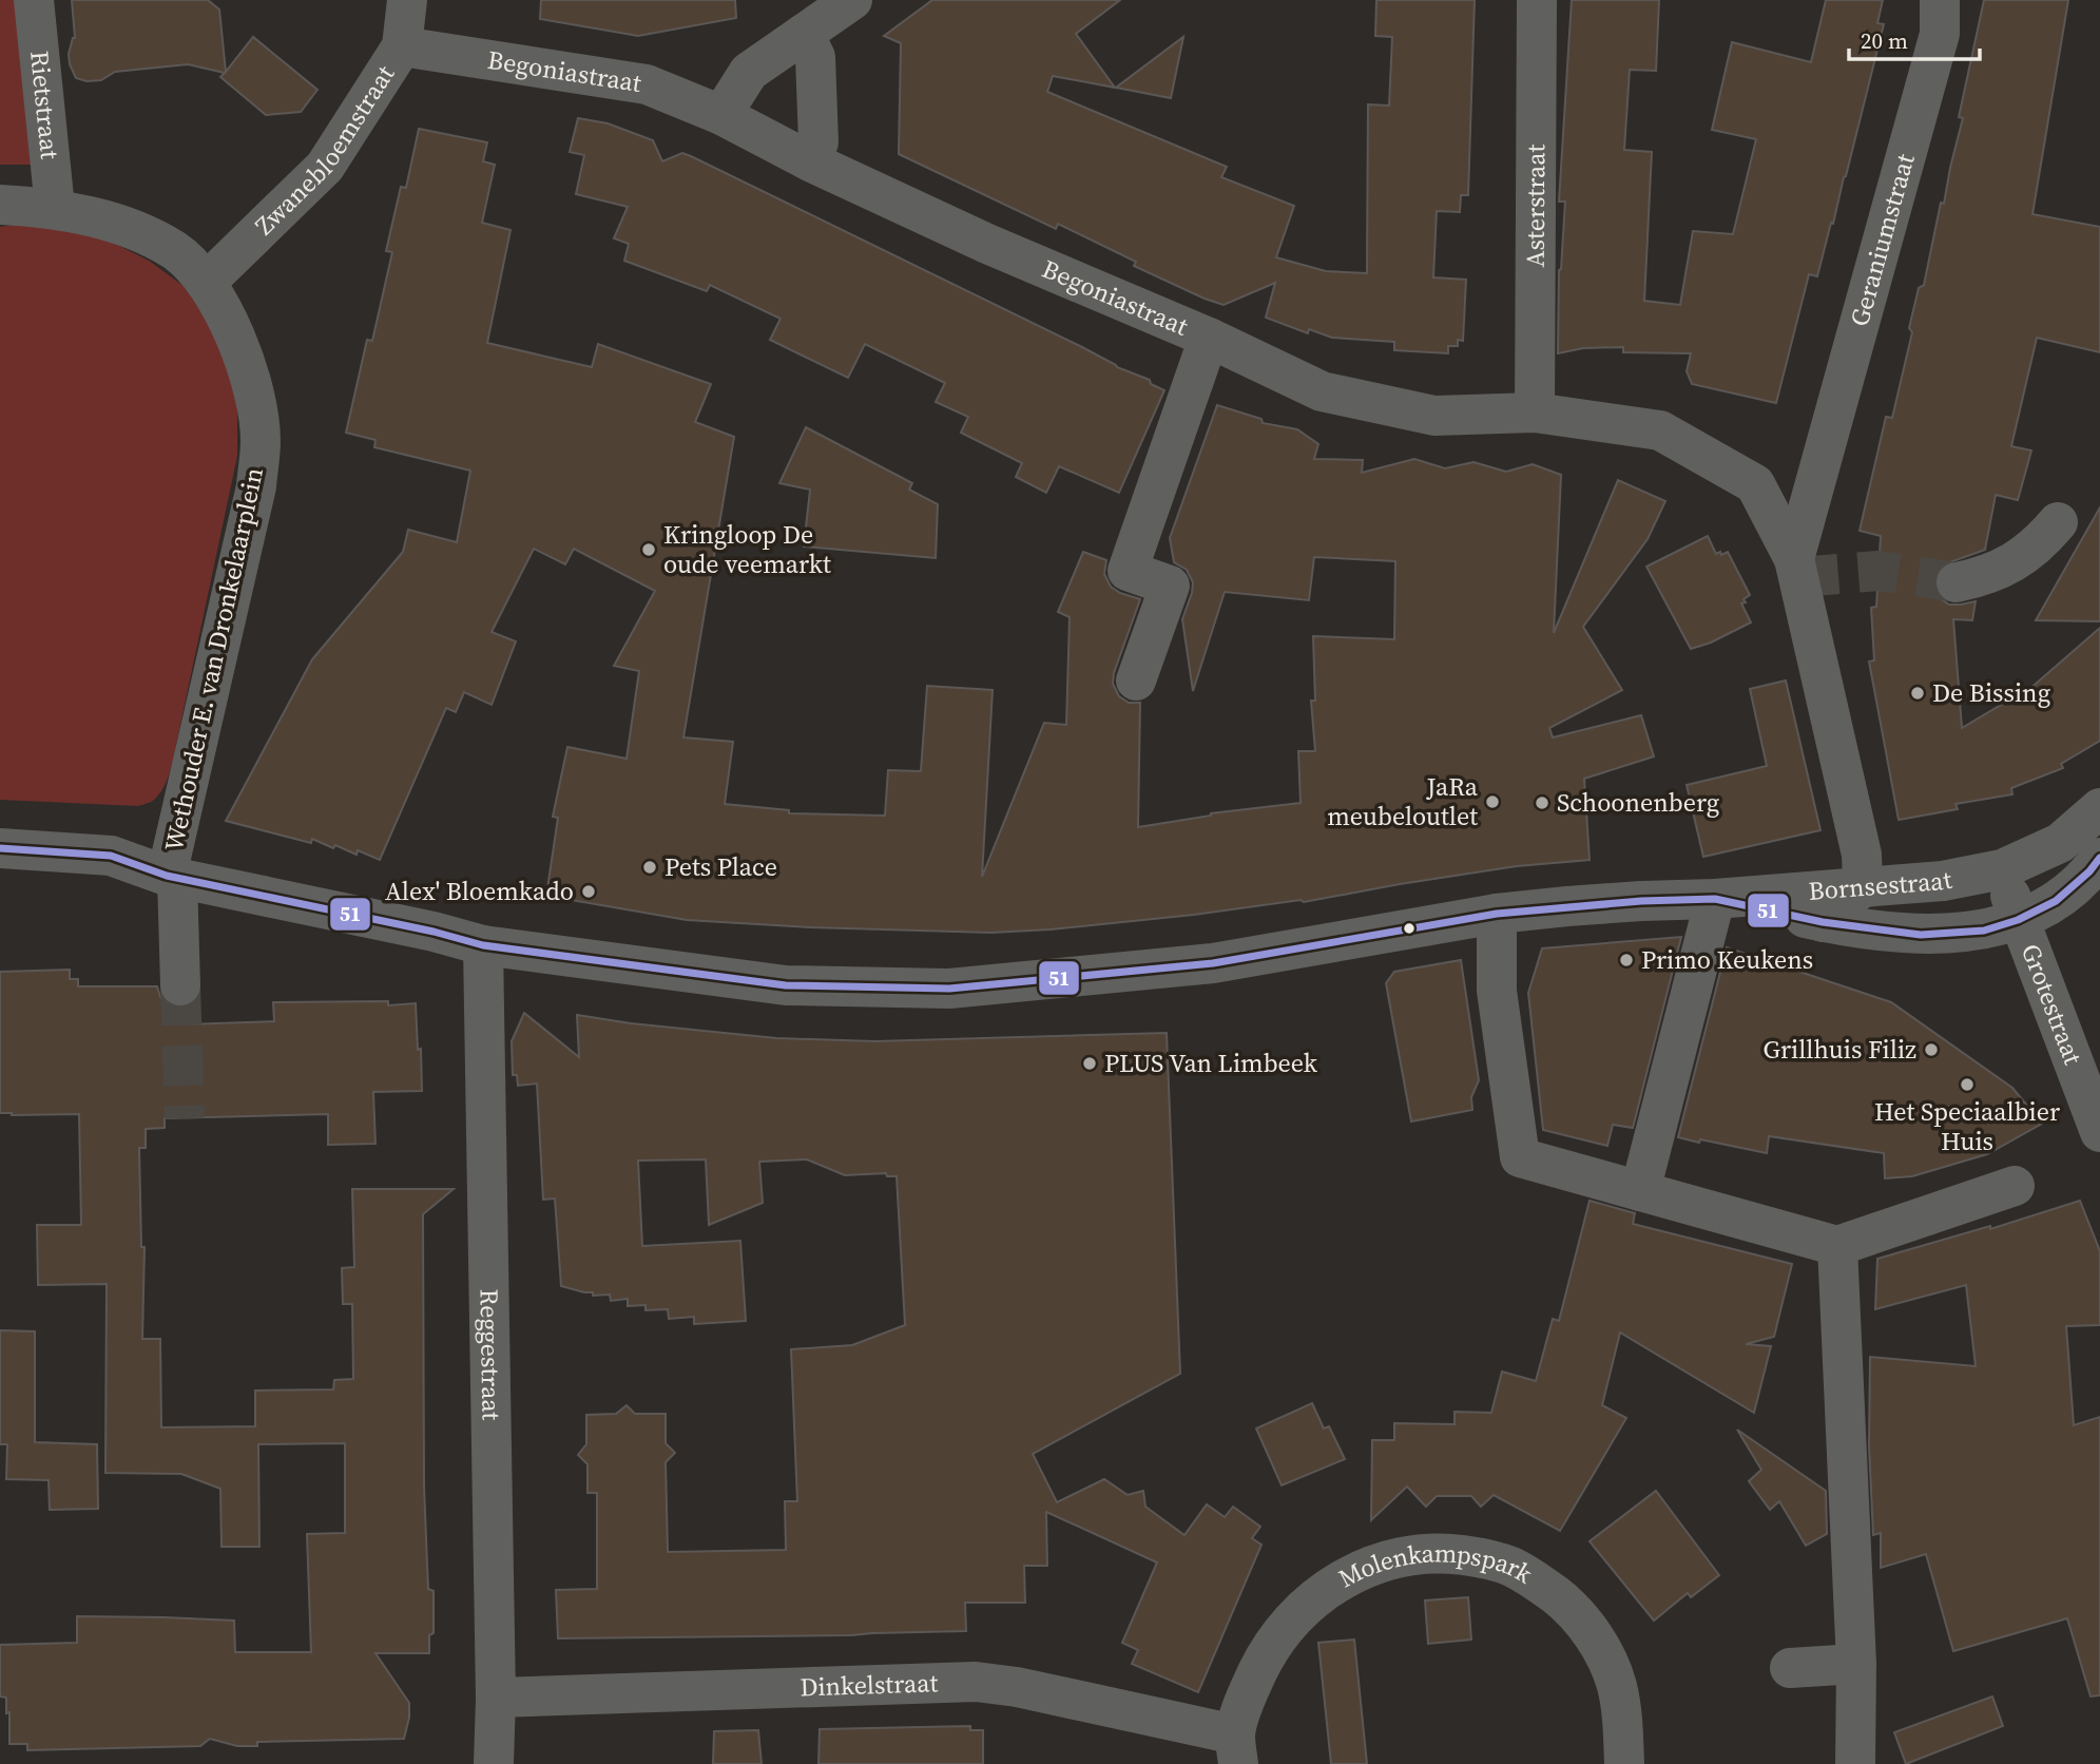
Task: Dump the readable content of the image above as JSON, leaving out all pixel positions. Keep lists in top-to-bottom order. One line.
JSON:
{"streets":{"street":["Begoniastraat","Rietstraat","Zwanebloemstraat","Asterstraat","Geraniumstraat","Wethouder E. van Dronkelaarplein","Bornsestraat","Grotestraat","Reggestraat","Molenkampspark","Dinkelstraat"]},"crossings":[["Begoniastraat","Zwanebloemstraat"],["Begoniastraat","Asterstraat"],["Rietstraat","Wethouder E. van Dronkelaarplein"],["Zwanebloemstraat","Wethouder E. van Dronkelaarplein"],["Geraniumstraat","Bornsestraat"],["Wethouder E. van Dronkelaarplein","Bornsestraat"],["Bornsestraat","Grotestraat"],["Bornsestraat","Reggestraat"],["Reggestraat","Dinkelstraat"],["Molenkampspark","Dinkelstraat"]],"places":["Kringloop De oude veemarkt","De Bissing","JaRa meubeloutlet","Schoonenberg","Pets Place","Alex' Bloemkado","Primo Keukens","Grillhuis Filiz","PLUS Van Limbeek","Het Speciaalbier Huis"],"lines":["transit line 51"],"scale_bar":"20 m"}
